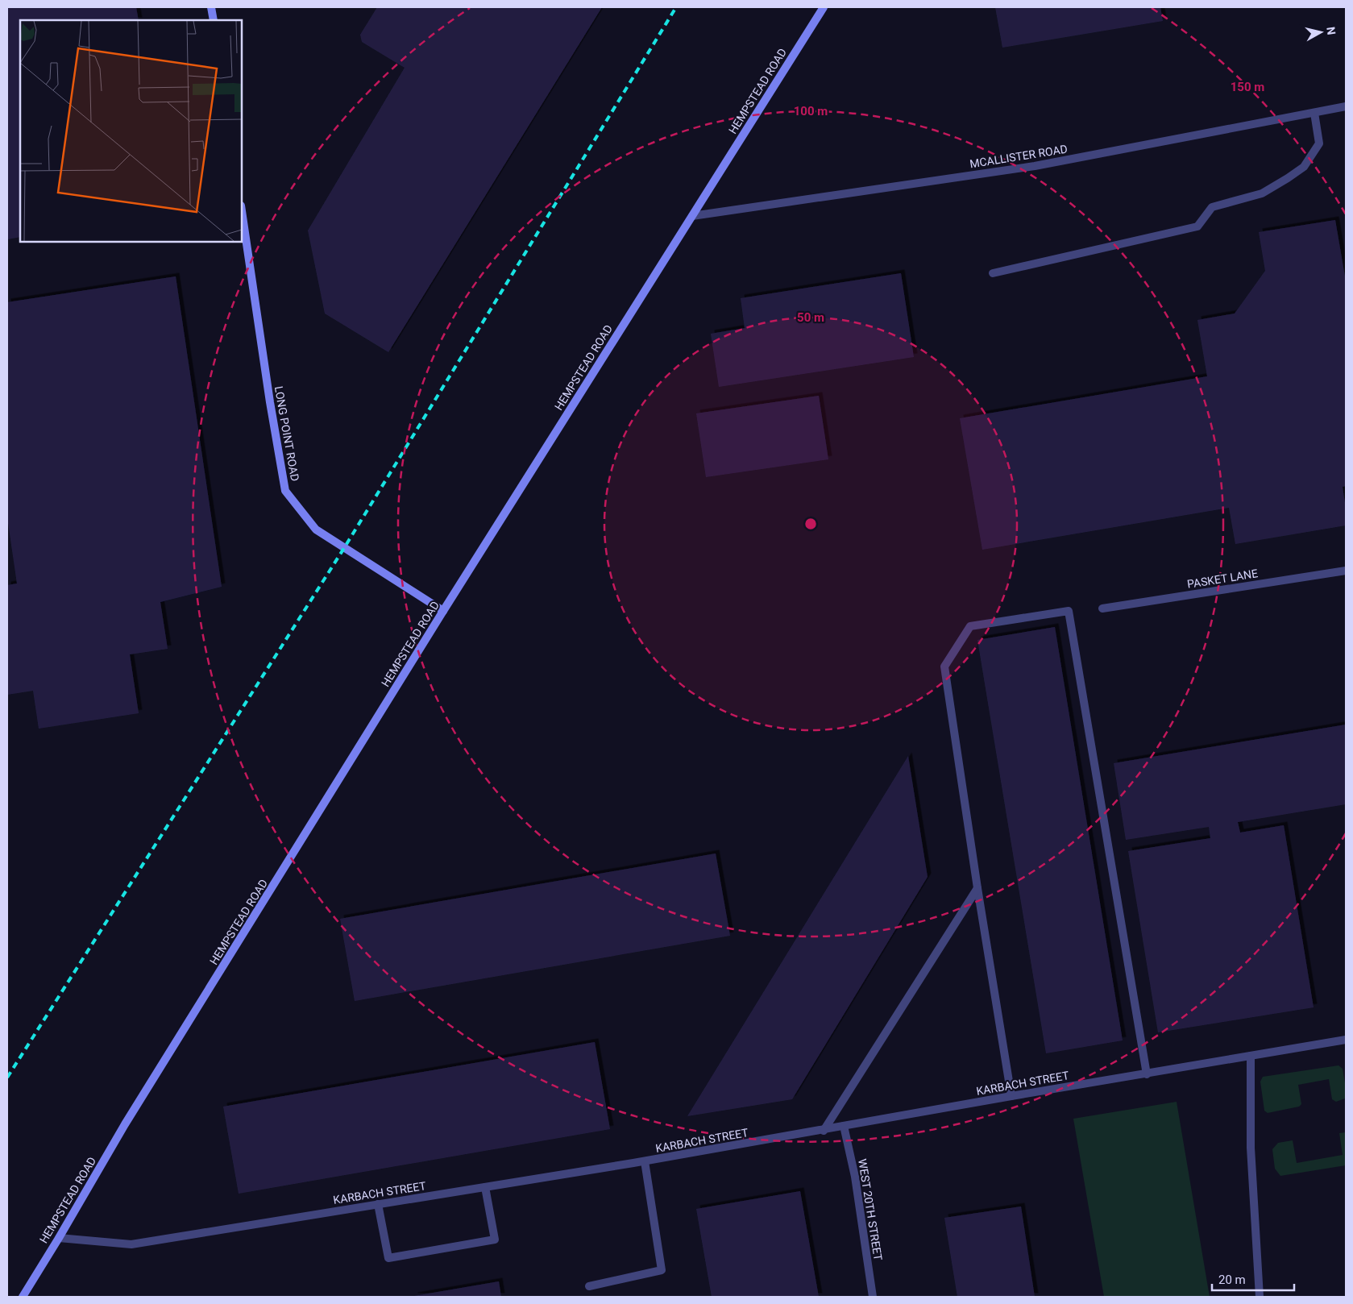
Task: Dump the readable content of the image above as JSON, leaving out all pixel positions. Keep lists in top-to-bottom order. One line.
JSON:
{"streets":{"main road":["HEMPSTEAD ROAD","LONG POINT ROAD"],"street":["MCALLISTER ROAD","PASKET LANE","KARBACH STREET","WEST 20TH STREET"]},"crossings":[["HEMPSTEAD ROAD","MCALLISTER ROAD"],["HEMPSTEAD ROAD","LONG POINT ROAD"],["HEMPSTEAD ROAD","KARBACH STREET"],["KARBACH STREET","WEST 20TH STREET"]],"scale_bar":"20 m","north":"right","rings":["150 m","100 m","50 m"]}
